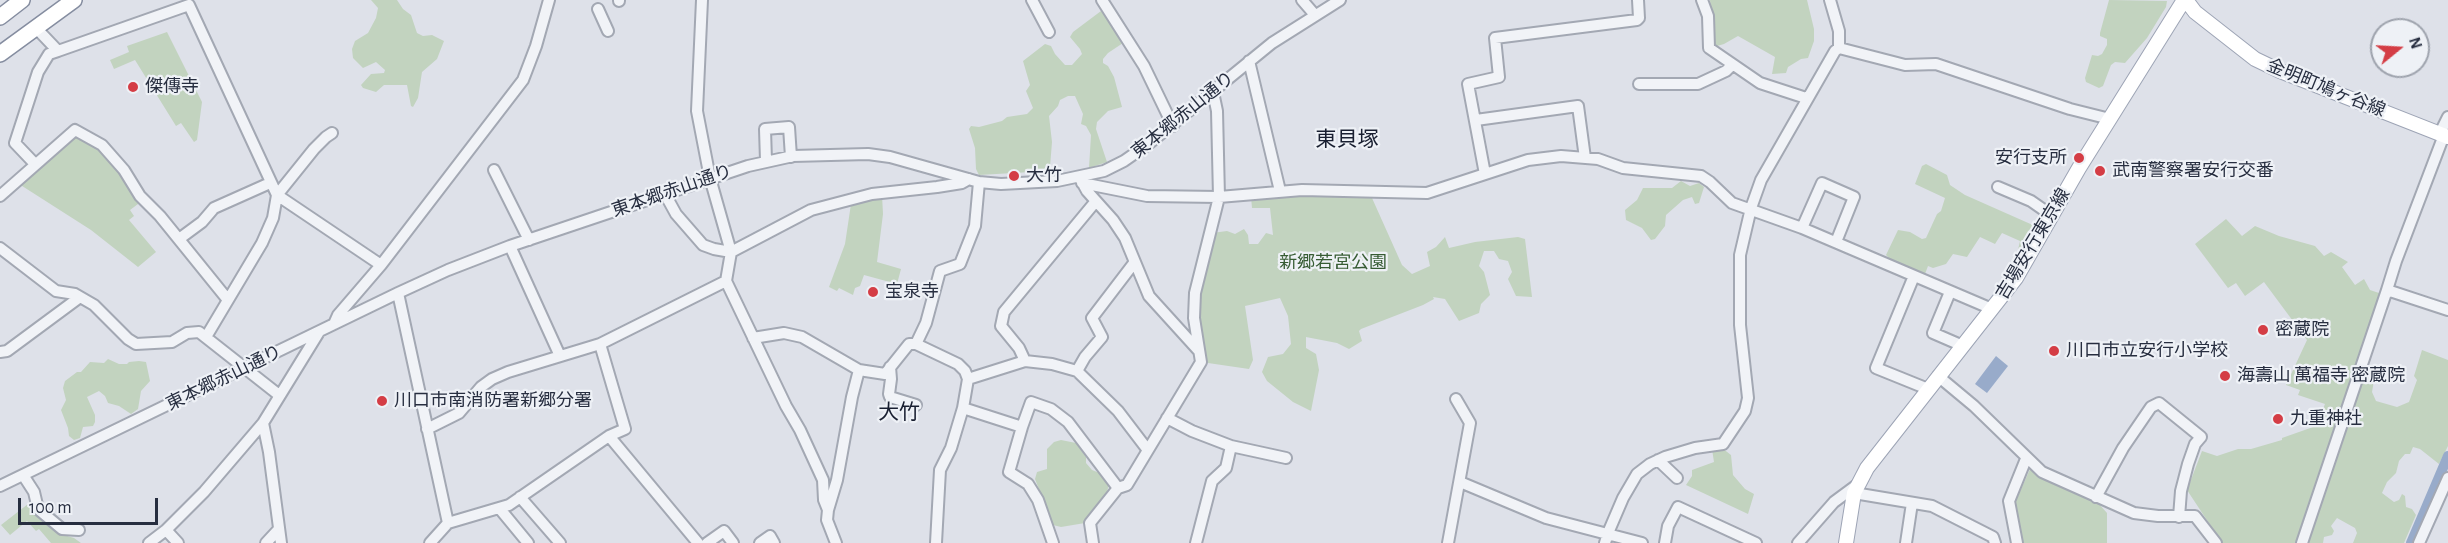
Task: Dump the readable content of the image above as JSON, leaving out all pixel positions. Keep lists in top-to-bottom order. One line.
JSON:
{"streets":{"main road":["金明町鳩ヶ谷線","吉場安行東京線"],"street":["東本郷赤山通り"]},"crossings":[["金明町鳩ヶ谷線","吉場安行東京線"]],"districts":["東貝塚","大竹"],"parks":["新郷若宮公園"],"places":["傑傳寺","安行支所","武南警察署安行交番","大竹","宝泉寺","密蔵院","川口市立安行小学校","海壽山 萬福寺 密蔵院","川口市南消防署新郷分署","九重神社"],"scale_bar":"100 m","north":"right"}
